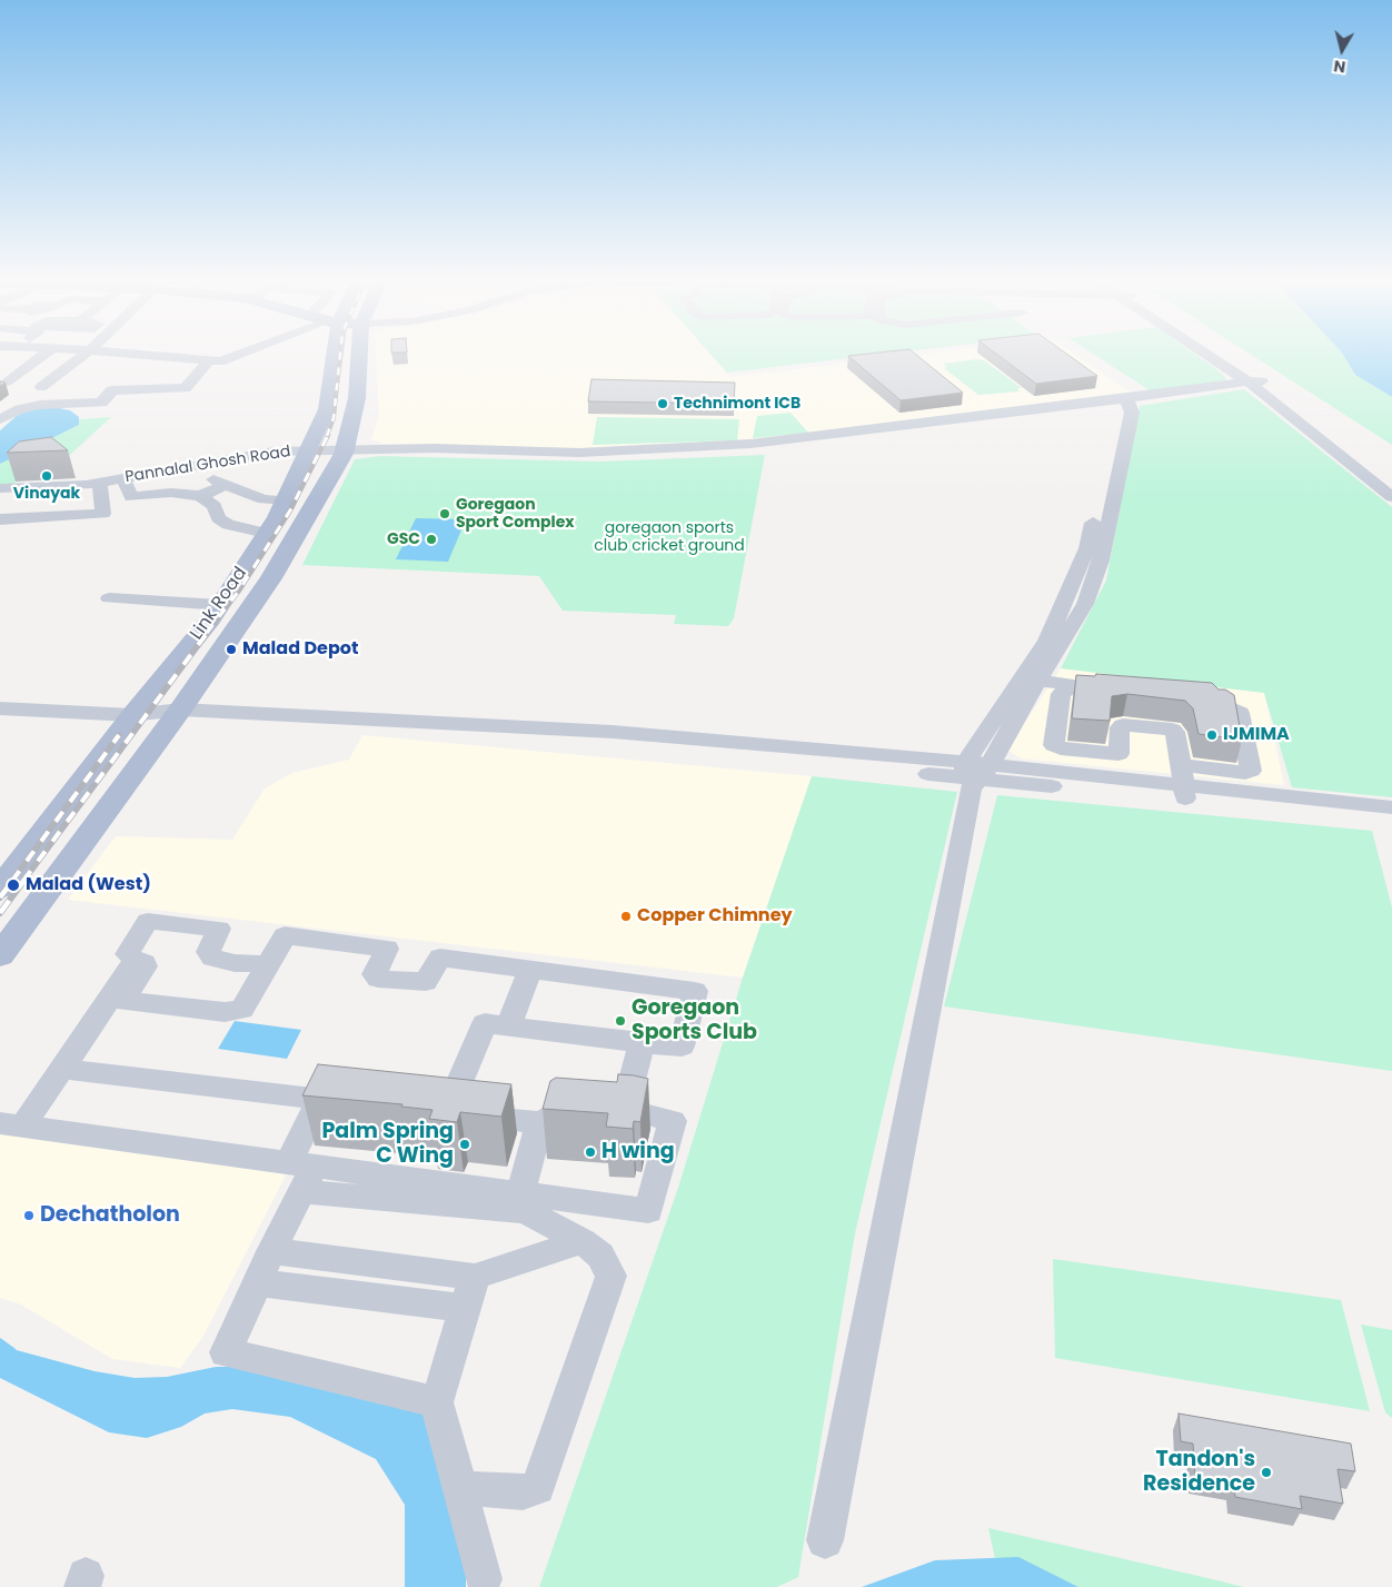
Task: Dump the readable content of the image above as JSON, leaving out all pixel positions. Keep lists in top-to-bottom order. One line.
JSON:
{"streets":{"main road":["Link Road"],"street":["Pannalal Ghosh Road"]},"crossings":[["Pannalal Ghosh Road","Link Road"]],"parks":["goregaon sports club cricket ground"],"places":["Technimont ICB","Vinayak","Goregaon Sport Complex","GSC","Malad Depot","IJMIMA","Malad (West)","Copper Chimney","Goregaon Sports Club","Palm Spring C Wing","H wing","Dechatholon","Tandon's Residence"],"north":"bottom"}
